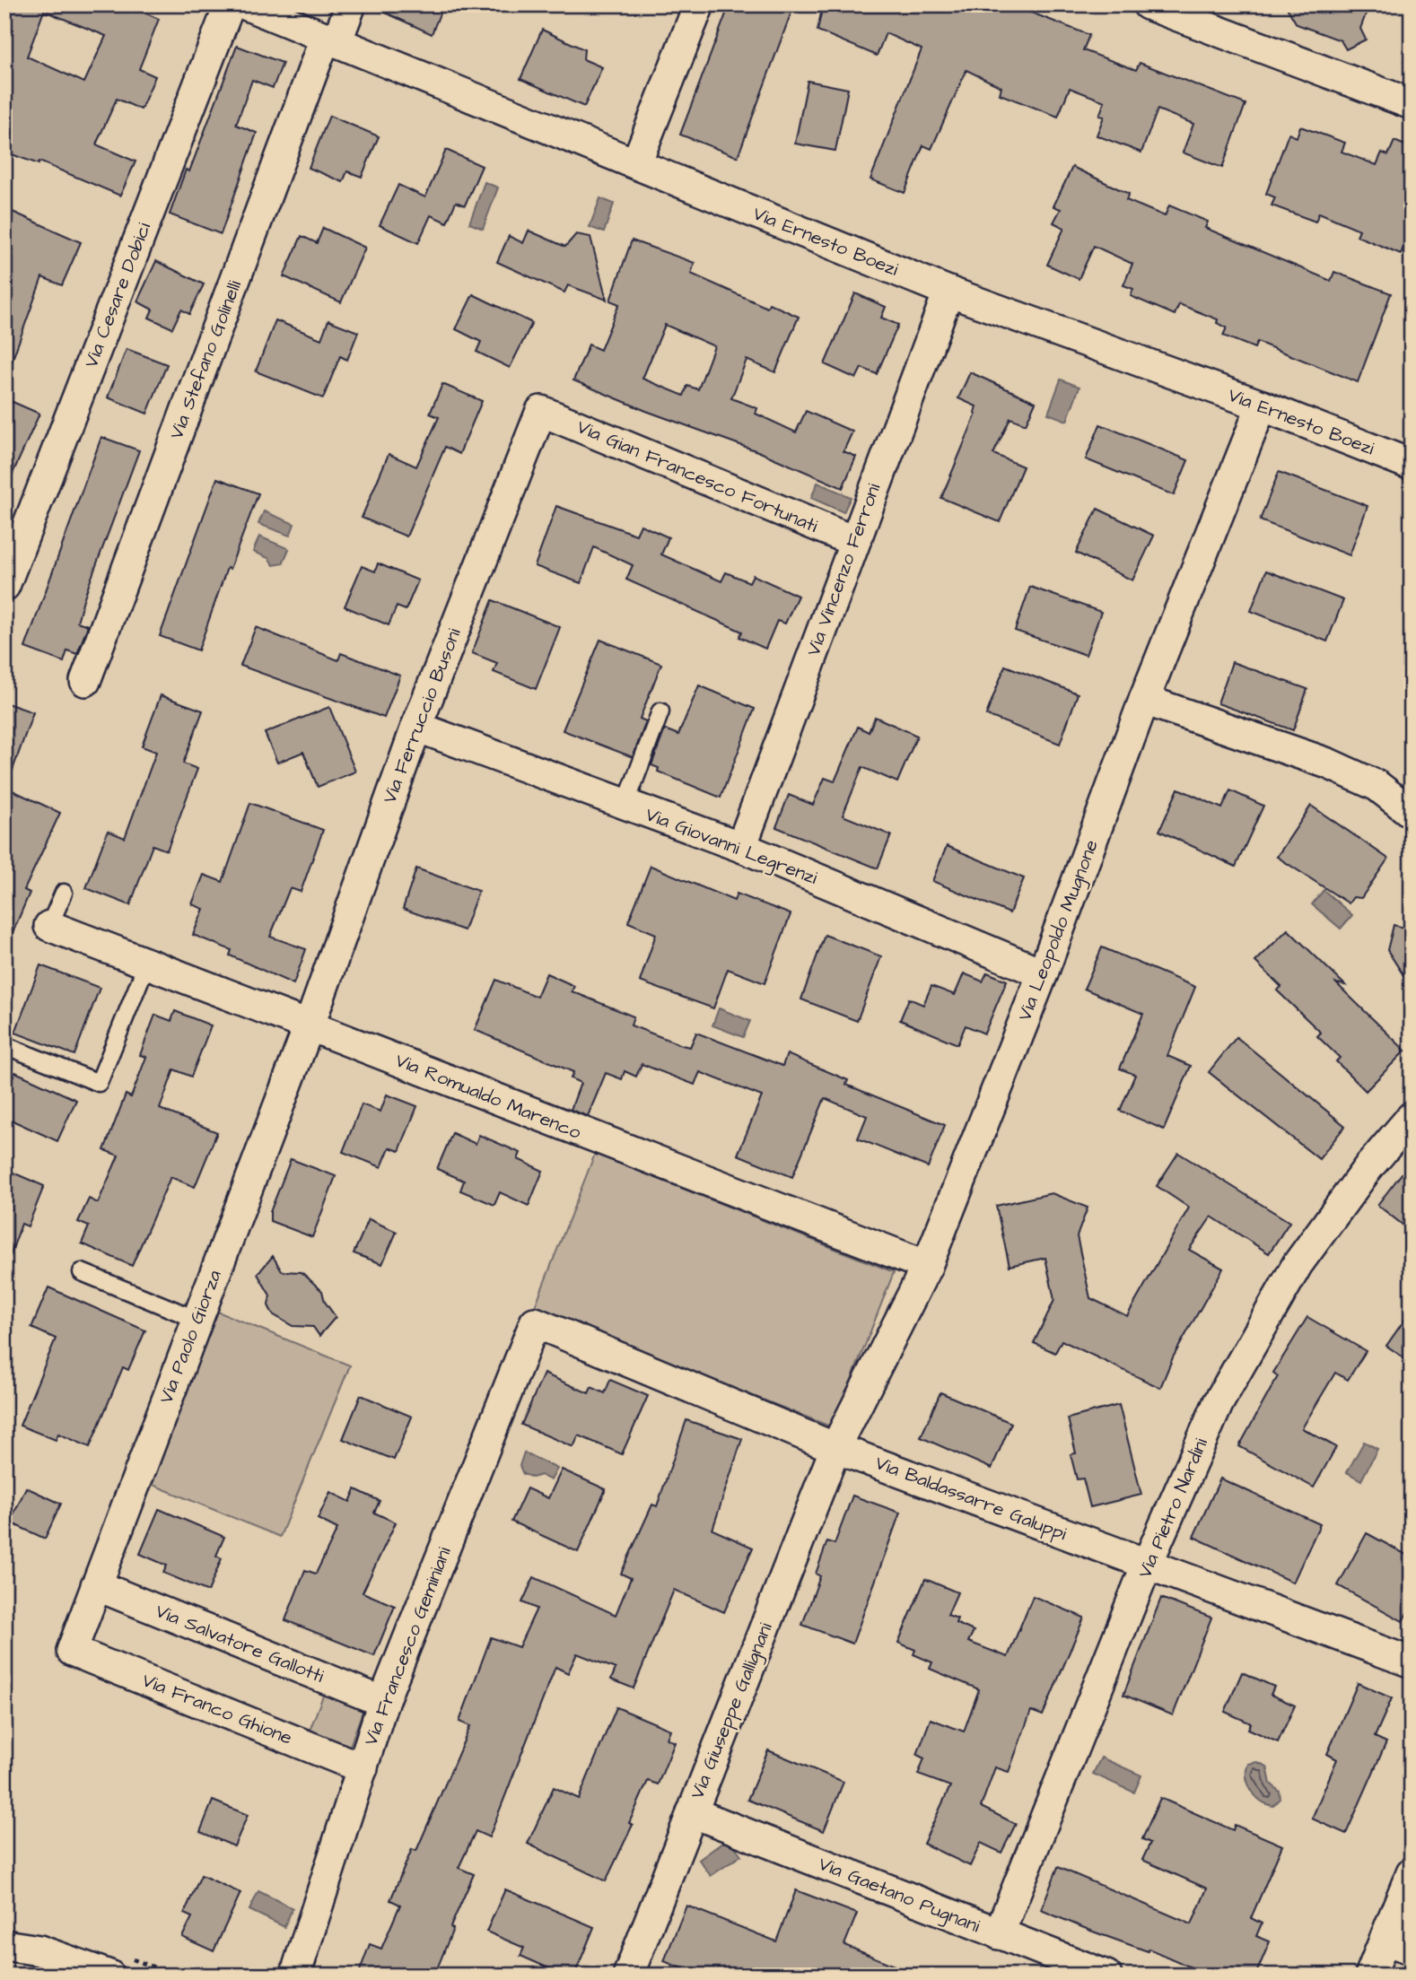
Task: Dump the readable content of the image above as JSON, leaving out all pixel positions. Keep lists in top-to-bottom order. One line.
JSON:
{"streets":{"street":["Via Ernesto Boezi","Via Cesare Dobici","Via Stefano Golinelli","Via Gian Francesco Fortunati","Via Vincenzo Ferroni","Via Ferruccio Busoni","Via Giovanni Legrenzi","Via Leopoldo Mugnone","Via Romualdo Marenco","Via Paolo Giorza","Via Baldassarre Galuppi","Via Pietro Nardini","Via Salvatore Gallotti","Via Francesco Geminiani","Via Franco Ghione","Via Giuseppe Gallignani","Via Gaetano Pugnani"]},"crossings":[["Via Ernesto Boezi","Via Stefano Golinelli"],["Via Ernesto Boezi","Via Vincenzo Ferroni"],["Via Ernesto Boezi","Via Leopoldo Mugnone"],["Via Gian Francesco Fortunati","Via Vincenzo Ferroni"],["Via Gian Francesco Fortunati","Via Ferruccio Busoni"],["Via Vincenzo Ferroni","Via Giovanni Legrenzi"],["Via Ferruccio Busoni","Via Giovanni Legrenzi"],["Via Ferruccio Busoni","Via Romualdo Marenco"],["Via Ferruccio Busoni","Via Paolo Giorza"],["Via Giovanni Legrenzi","Via Leopoldo Mugnone"],["Via Leopoldo Mugnone","Via Romualdo Marenco"],["Via Leopoldo Mugnone","Via Baldassarre Galuppi"],["Via Leopoldo Mugnone","Via Giuseppe Gallignani"],["Via Romualdo Marenco","Via Paolo Giorza"],["Via Paolo Giorza","Via Salvatore Gallotti"],["Via Paolo Giorza","Via Franco Ghione"],["Via Baldassarre Galuppi","Via Pietro Nardini"],["Via Baldassarre Galuppi","Via Francesco Geminiani"],["Via Baldassarre Galuppi","Via Giuseppe Gallignani"],["Via Pietro Nardini","Via Gaetano Pugnani"],["Via Salvatore Gallotti","Via Francesco Geminiani"],["Via Francesco Geminiani","Via Franco Ghione"],["Via Giuseppe Gallignani","Via Gaetano Pugnani"]]}
